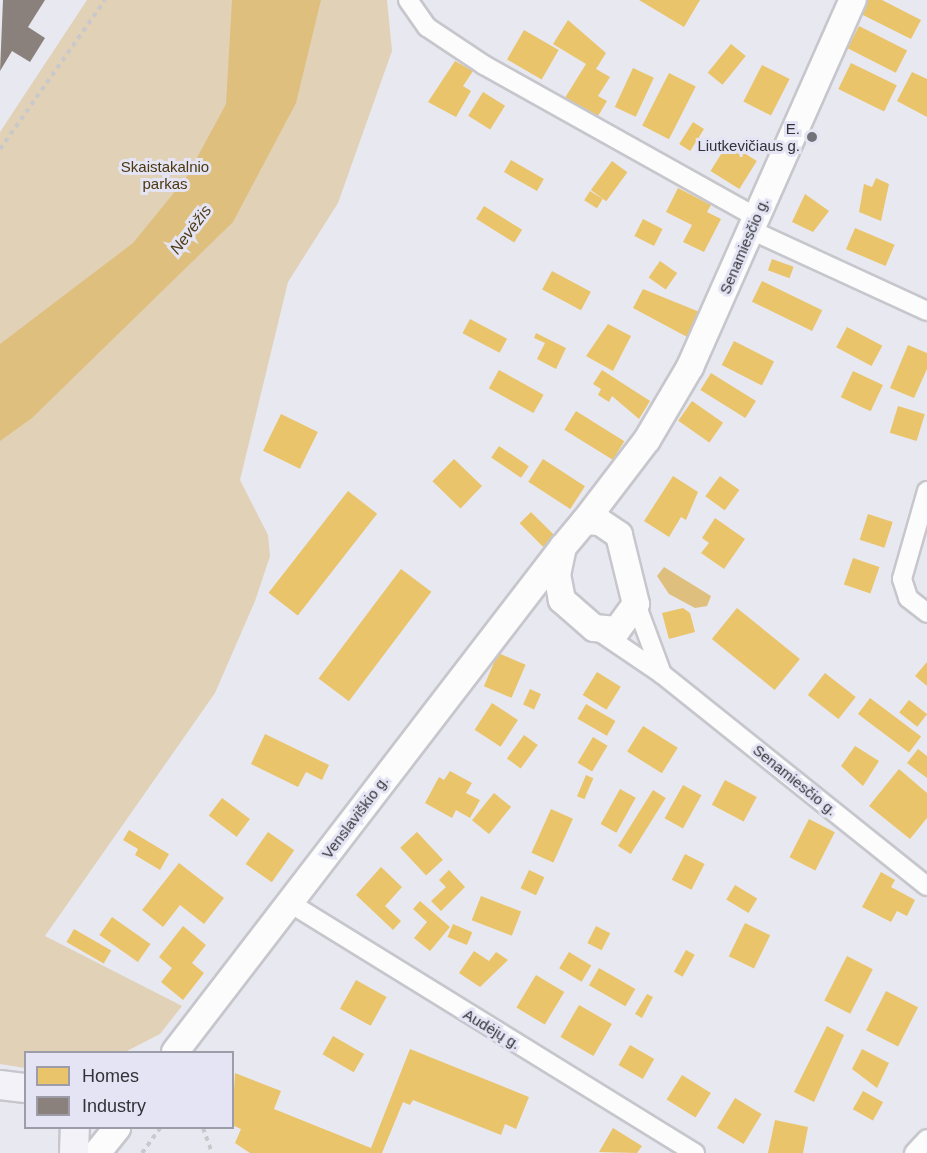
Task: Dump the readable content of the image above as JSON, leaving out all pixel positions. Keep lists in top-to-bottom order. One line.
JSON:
{"streets":{"main road":["Senamiesčio g.","Venslaviškio g."],"street":["Audėjų g."]},"crossings":[["Senamiesčio g.","Venslaviškio g."],["Venslaviškio g.","Audėjų g."]],"water":["Nevėžis"],"parks":["Skaistakalnio parkas"],"places":["E. Liutkevičiaus g."],"legend":["Homes","Industry"]}
